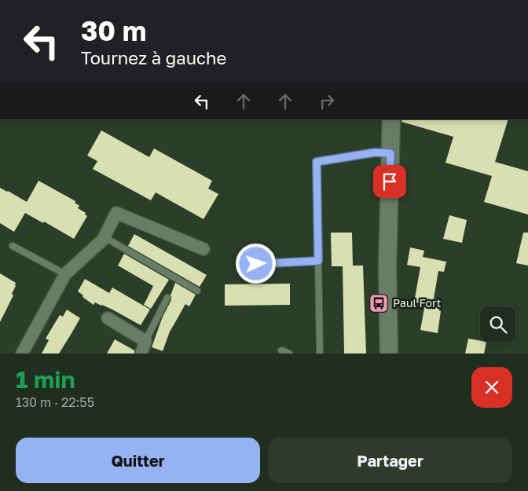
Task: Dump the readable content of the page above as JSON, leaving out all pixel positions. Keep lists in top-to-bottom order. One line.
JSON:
{"places":{"bus stop":["Paul Fort"]},"page":{"turn":["30 m","Tournez à gauche"],"heading":["1 min","130 m · 22:55"],"buttons":["Quitter","Partager"]}}
